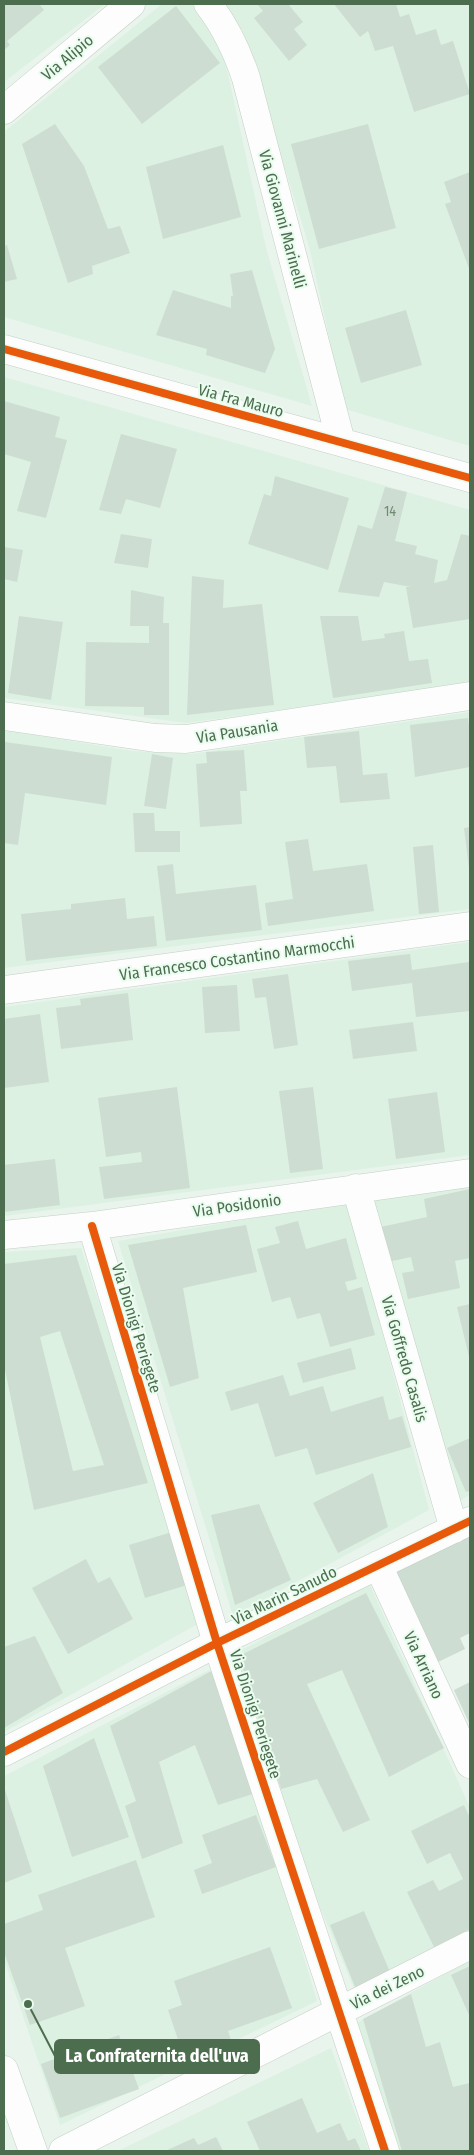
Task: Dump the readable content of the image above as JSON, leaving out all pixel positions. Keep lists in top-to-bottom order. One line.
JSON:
{"streets":{"street":["Via Alipio","Via Giovanni Marinelli","Via Fra Mauro","Via Pausania","Via Francesco Costantino Marmocchi","Via Posidonio","Via Dionigi Periegete","Via Goffredo Casalis","Via Marin Sanudo","Via Arriano","Via dei Zeno"]},"crossings":[["Via Giovanni Marinelli","Via Fra Mauro"],["Via Posidonio","Via Dionigi Periegete"],["Via Posidonio","Via Goffredo Casalis"],["Via Dionigi Periegete","Via Marin Sanudo"],["Via Dionigi Periegete","Via dei Zeno"],["Via Goffredo Casalis","Via Marin Sanudo"],["Via Marin Sanudo","Via Arriano"]],"places":["La Confraternita dell'uva"],"house_numbers":["14"]}
